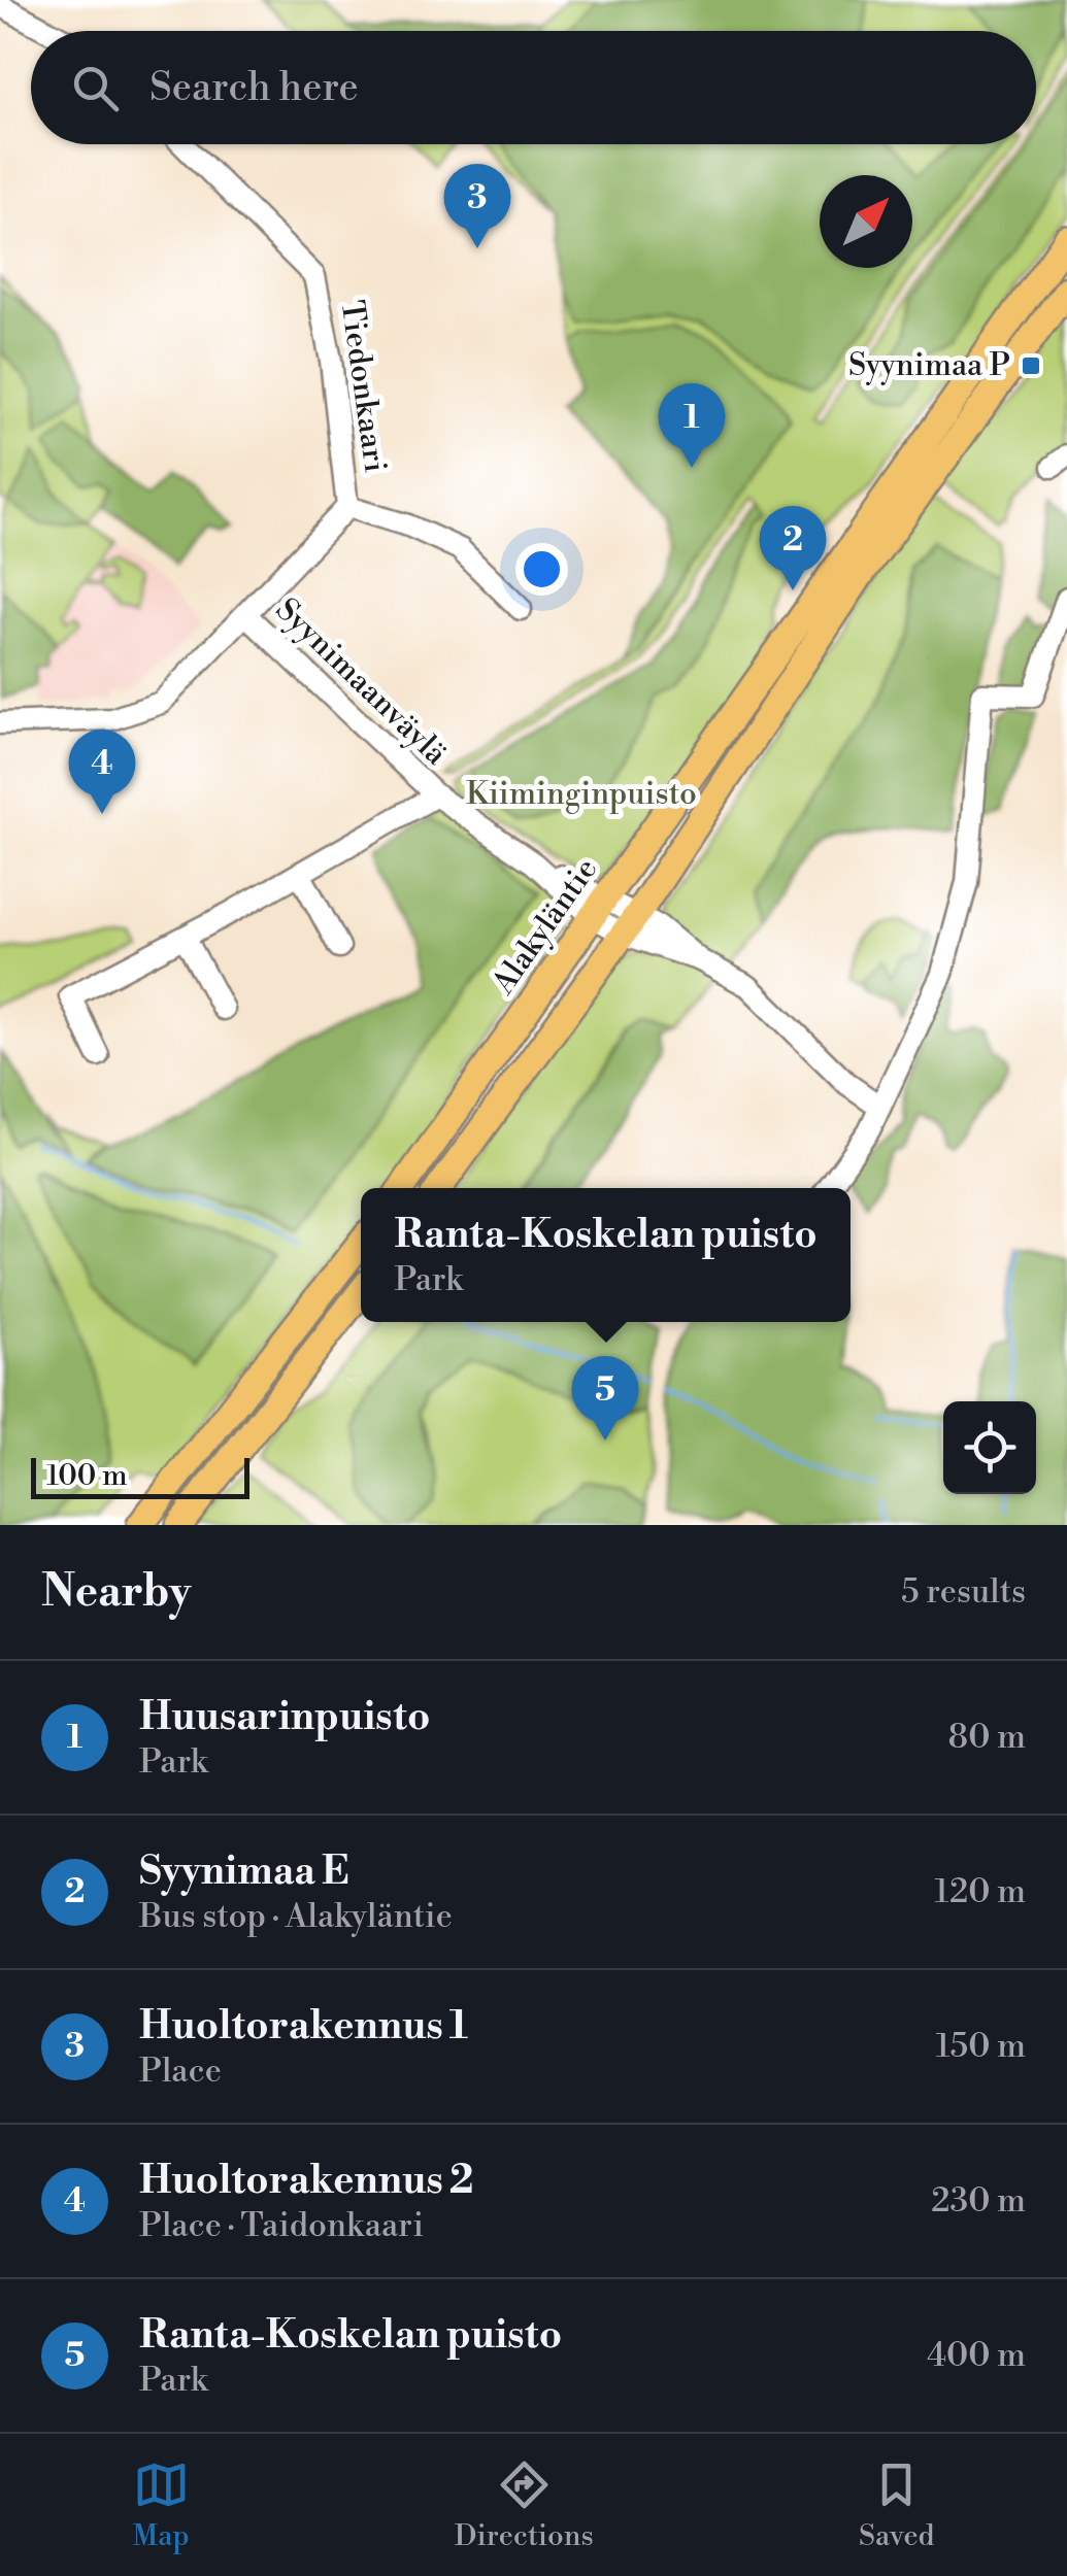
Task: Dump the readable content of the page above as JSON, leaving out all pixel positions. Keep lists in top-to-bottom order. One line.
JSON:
{"streets":{"main road":["Alakyläntie"],"street":["Tiedonkaari","Syynimaanväylä"]},"crossings":[["Tiedonkaari","Syynimaanväylä"],["Syynimaanväylä","Alakyläntie"]],"parks":["Kiiminginpuisto"],"places":{"transit":["Syynimaa P"]},"scale_bar":"100 m","north":"top right","page":{"search":"Search here","pins":["3","1","2","4","5"],"popup":["Ranta-Koskelan puisto","Park"],"scale":"100 m","heading":["Nearby","5 results"],"list":[{"mark":"1","name":"Huusarinpuisto","note":"Park","value":"80 m"},{"mark":"2","name":"Syynimaa E","note":"Bus stop · Alakyläntie","value":"120 m"},{"mark":"3","name":"Huoltorakennus 1","note":"Place","value":"150 m"},{"mark":"4","name":"Huoltorakennus 2","note":"Place · Taidonkaari","value":"230 m"},{"mark":"5","name":"Ranta-Koskelan puisto","note":"Park","value":"400 m"}],"nav":["Map","Directions","Saved"]}}
